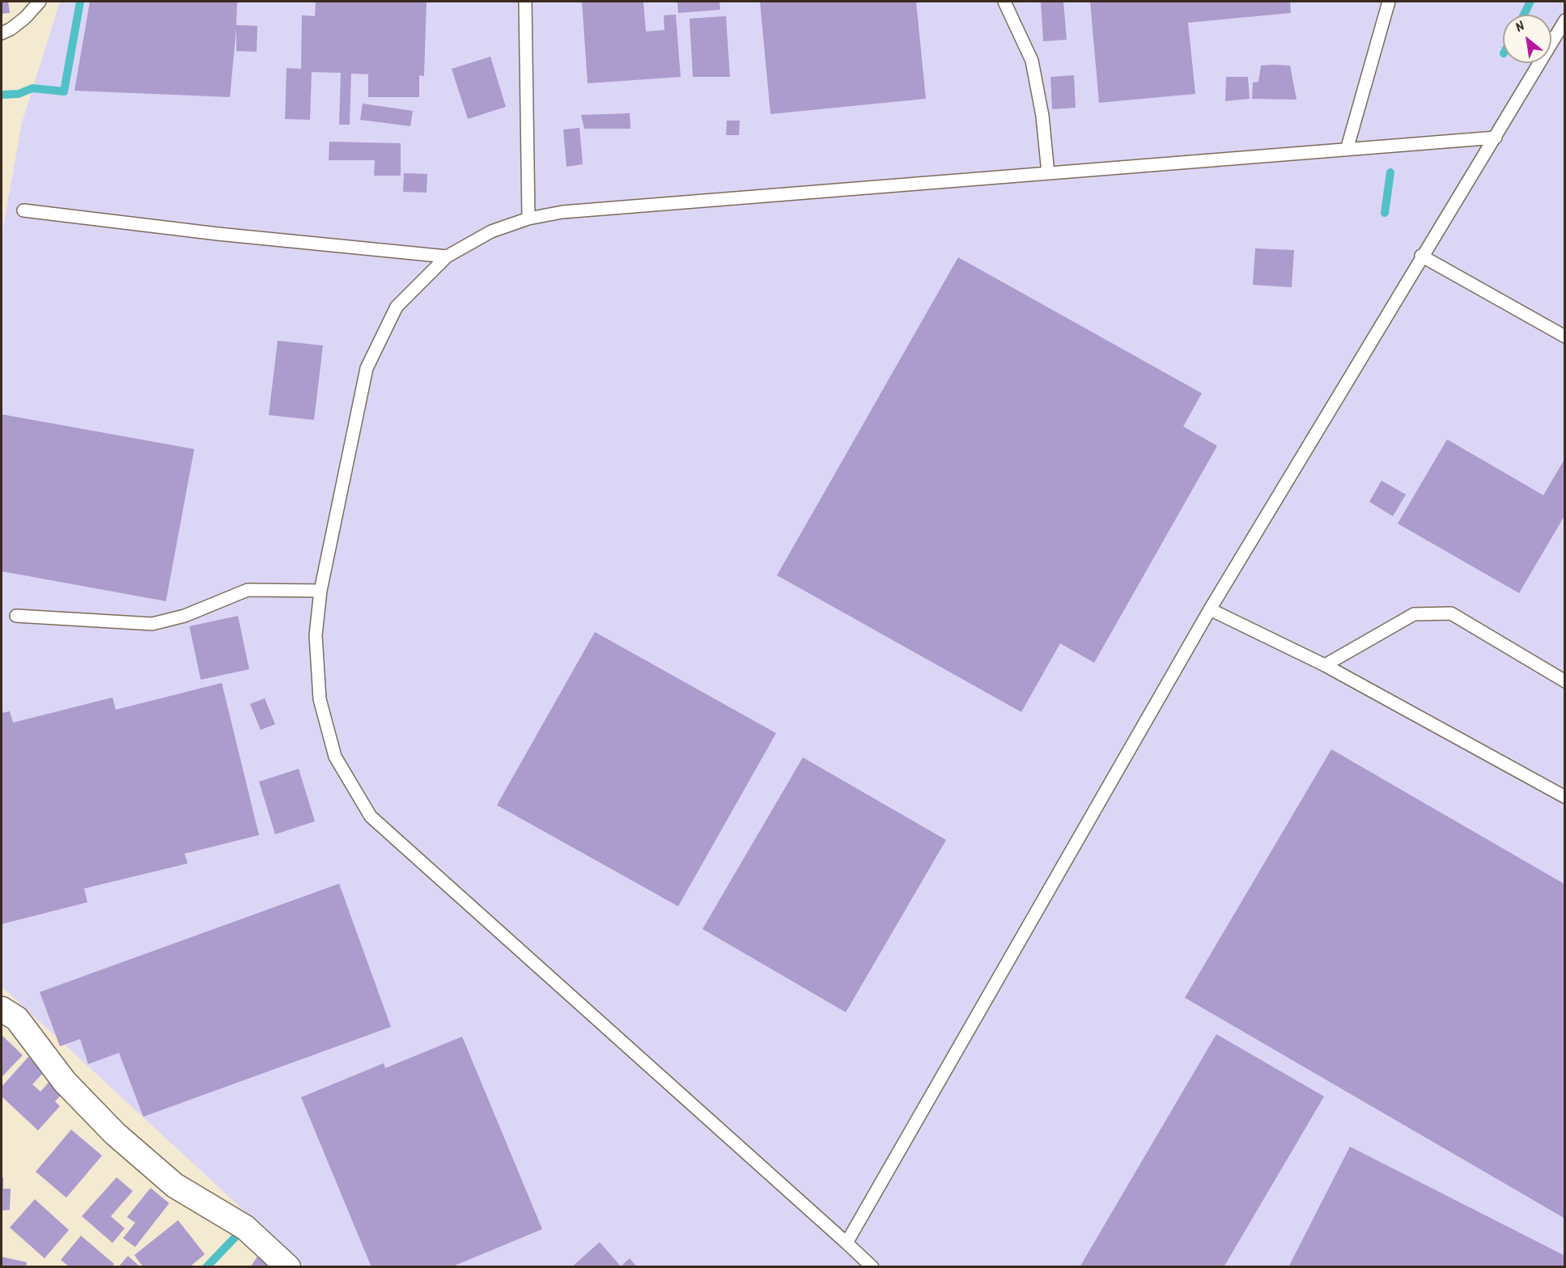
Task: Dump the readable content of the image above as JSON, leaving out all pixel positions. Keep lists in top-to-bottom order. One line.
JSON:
{"north":"top left"}
